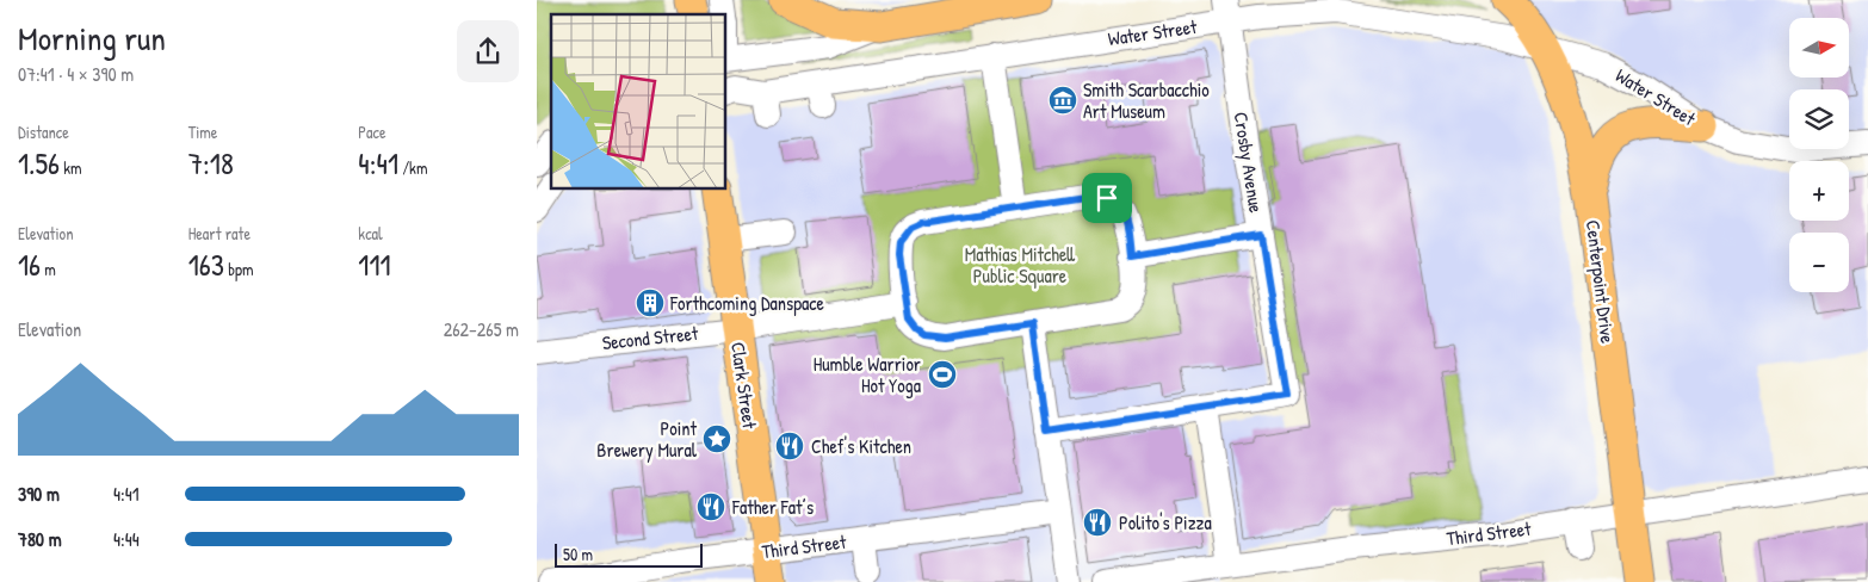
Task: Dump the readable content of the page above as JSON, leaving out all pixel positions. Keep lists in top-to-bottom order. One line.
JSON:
{"streets":{"main road":["Centerpoint Drive","Clark Street"],"street":["Water Street","Crosby Avenue","Second Street","Third Street"]},"crossings":[["Water Street","Crosby Avenue"],["Water Street","Centerpoint Drive"],["Centerpoint Drive","Third Street"],["Second Street","Clark Street"],["Clark Street","Third Street"]],"parks":["Mathias Mitchell Public Square"],"places":{"museum":["Smith Scarbacchio Art Museum"],"building":["Forthcoming Danspace"],"sports":["Humble Warrior Hot Yoga"],"place":["Point Brewery Mural"],"restaurant":["Chef's Kitchen","Father Fat’s","Polito's Pizza"]},"scale_bar":"50 m","north":"right","page":{"heading":["Morning run","07:41 · 4 × 390 m"],"map_buttons":["+","−"],"stats":[["Distance","1.56 km"],["Time","7:18"],["Pace","4:41 /km"],["Elevation","16 m"],["Heart rate","163 bpm"],["kcal","111"]],"chart":["Elevation","262–265 m"],"list":[{"name":"390 m","note":"4:41"},{"name":"780 m","note":"4:44"}],"scale":"50 m"}}
